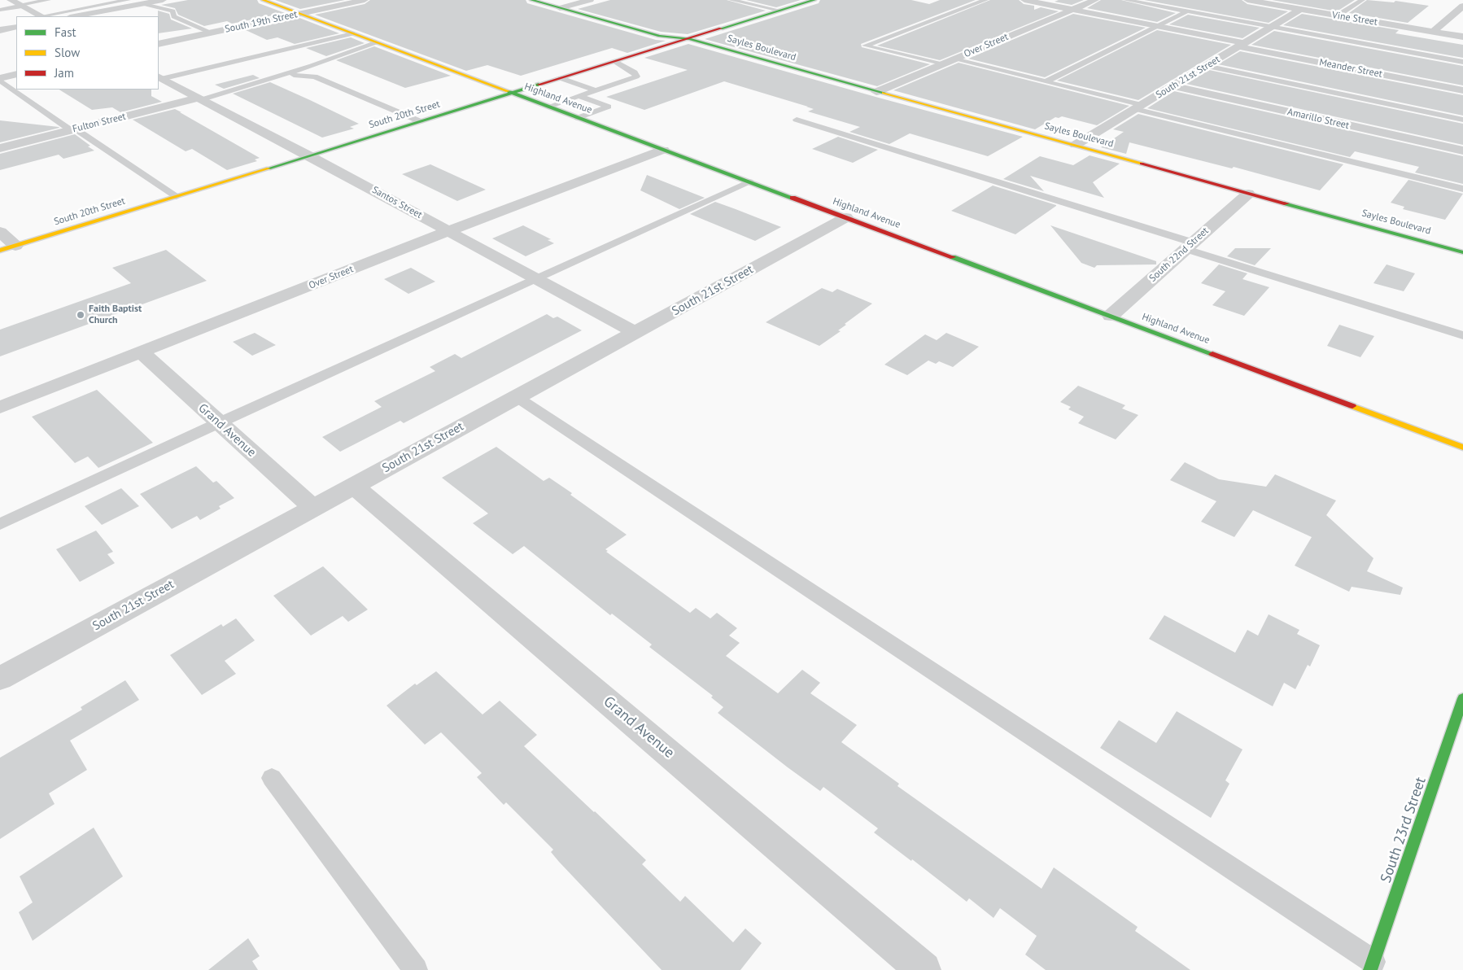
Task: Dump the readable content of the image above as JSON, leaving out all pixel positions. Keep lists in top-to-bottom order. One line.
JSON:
{"streets":{"street":["Vine Street","South 19th Street","Over Street","Sayles Boulevard","Meander Street","South 21st Street","Highland Avenue","South 20th Street","Amarillo Street","Fulton Street","Santos Street","South 22nd Street","Grand Avenue","South 23rd Street"]},"crossings":[["Vine Street","South 21st Street"],["South 19th Street","Highland Avenue"],["Over Street","Sayles Boulevard"],["Over Street","Meander Street"],["Over Street","Highland Avenue"],["Over Street","Santos Street"],["Over Street","Grand Avenue"],["Sayles Boulevard","South 21st Street"],["Sayles Boulevard","South 20th Street"],["Sayles Boulevard","South 22nd Street"],["Meander Street","South 21st Street"],["South 21st Street","Highland Avenue"],["South 21st Street","Amarillo Street"],["South 21st Street","Santos Street"],["South 21st Street","Grand Avenue"],["Highland Avenue","South 20th Street"],["Highland Avenue","South 22nd Street"],["South 20th Street","Santos Street"],["Fulton Street","Santos Street"]],"places":["Faith Baptist Church"],"legend":["Fast","Slow","Jam"]}
